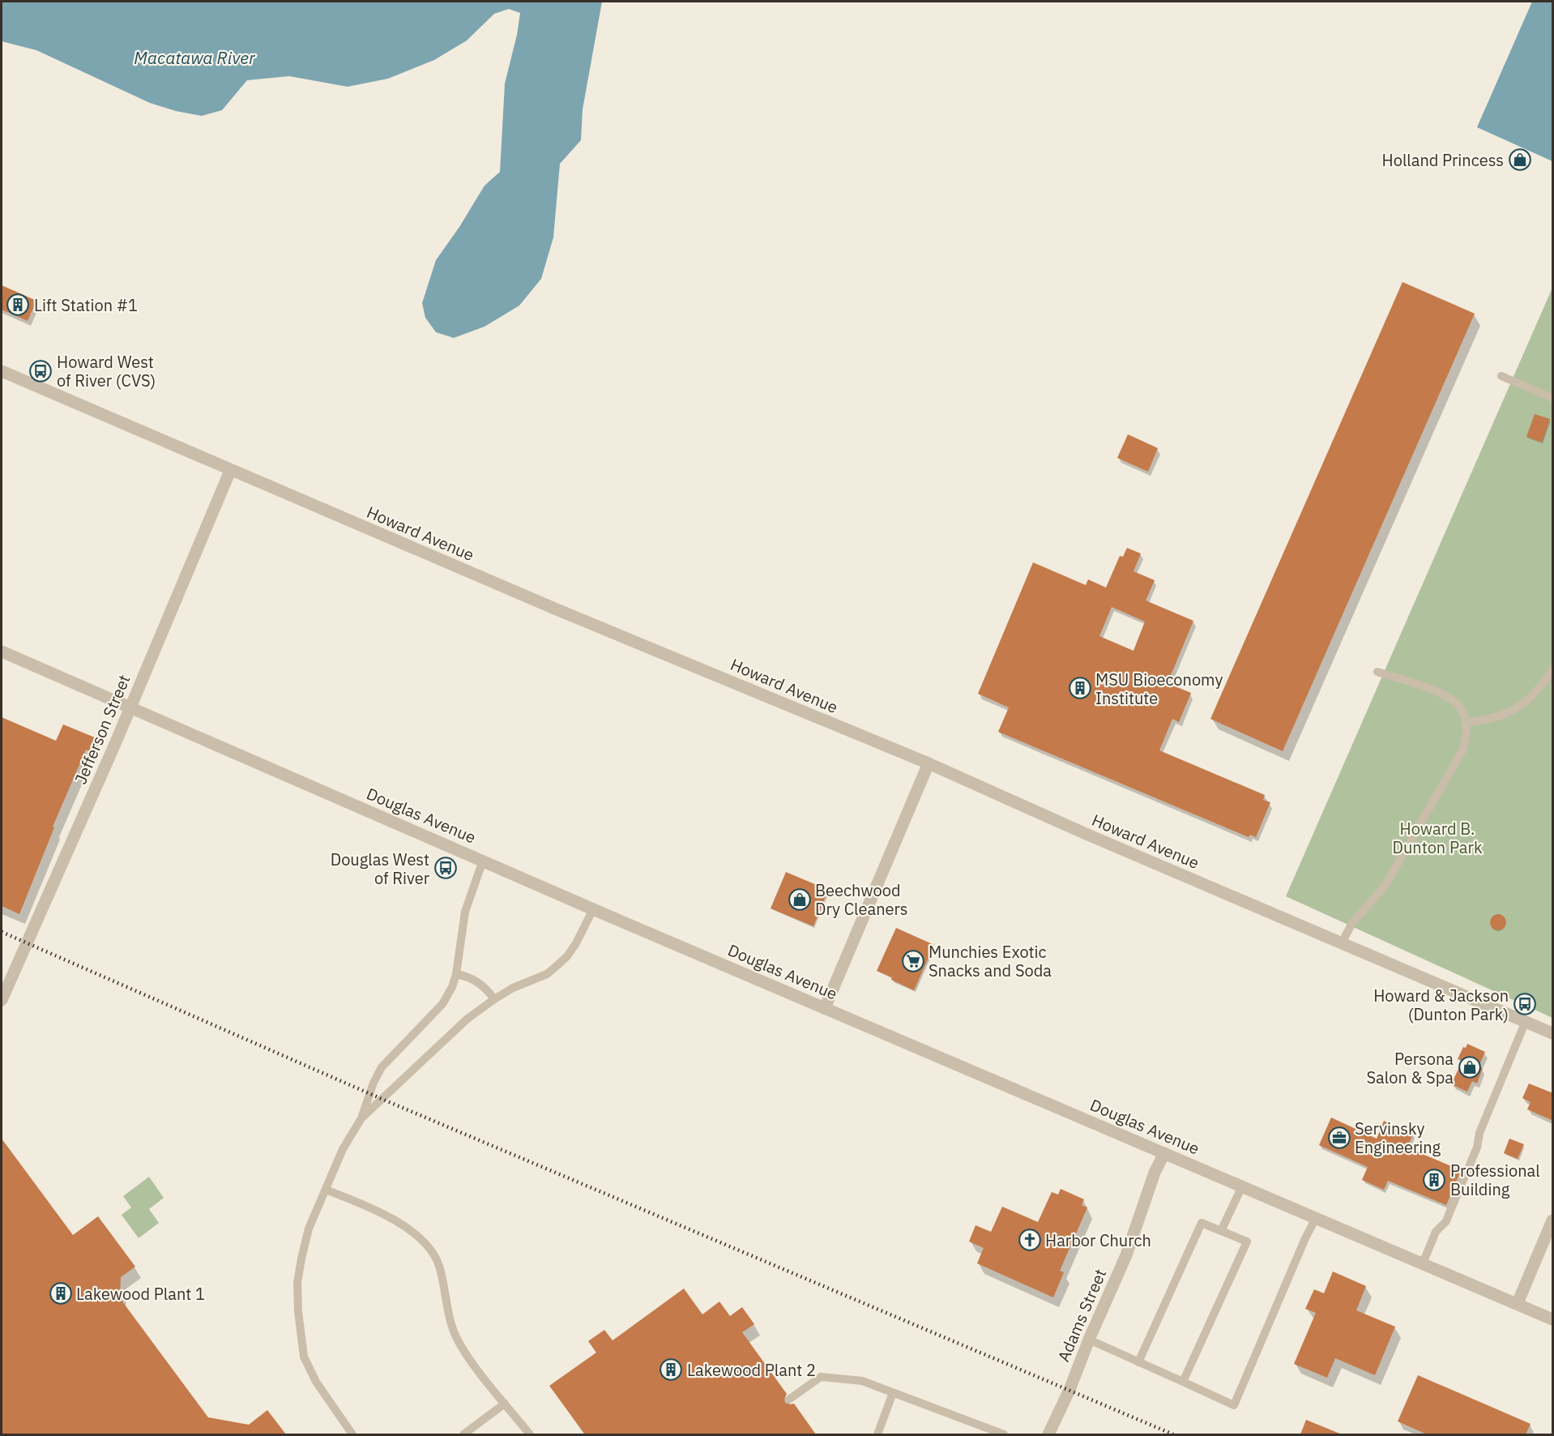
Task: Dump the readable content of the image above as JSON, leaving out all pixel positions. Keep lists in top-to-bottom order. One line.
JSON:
{"streets":{"street":["Howard Avenue","Jefferson Street","Douglas Avenue","Adams Street"]},"crossings":[["Howard Avenue","Jefferson Street"],["Jefferson Street","Douglas Avenue"],["Douglas Avenue","Adams Street"]],"water":["Macatawa River"],"parks":["Howard B. Dunton Park"],"places":{"shop":["Holland Princess","Beechwood Dry Cleaners","Persona Salon & Spa"],"building":["Lift Station #1","MSU Bioeconomy Institute","Professional Building","Lakewood Plant 1","Lakewood Plant 2"],"bus stop":["Howard West of River (CVS)","Douglas West of River","Howard & Jackson (Dunton Park)"],"supermarket":["Munchies Exotic Snacks and Soda"],"office":["Servinsky Engineering"],"church":["Harbor Church"]}}
